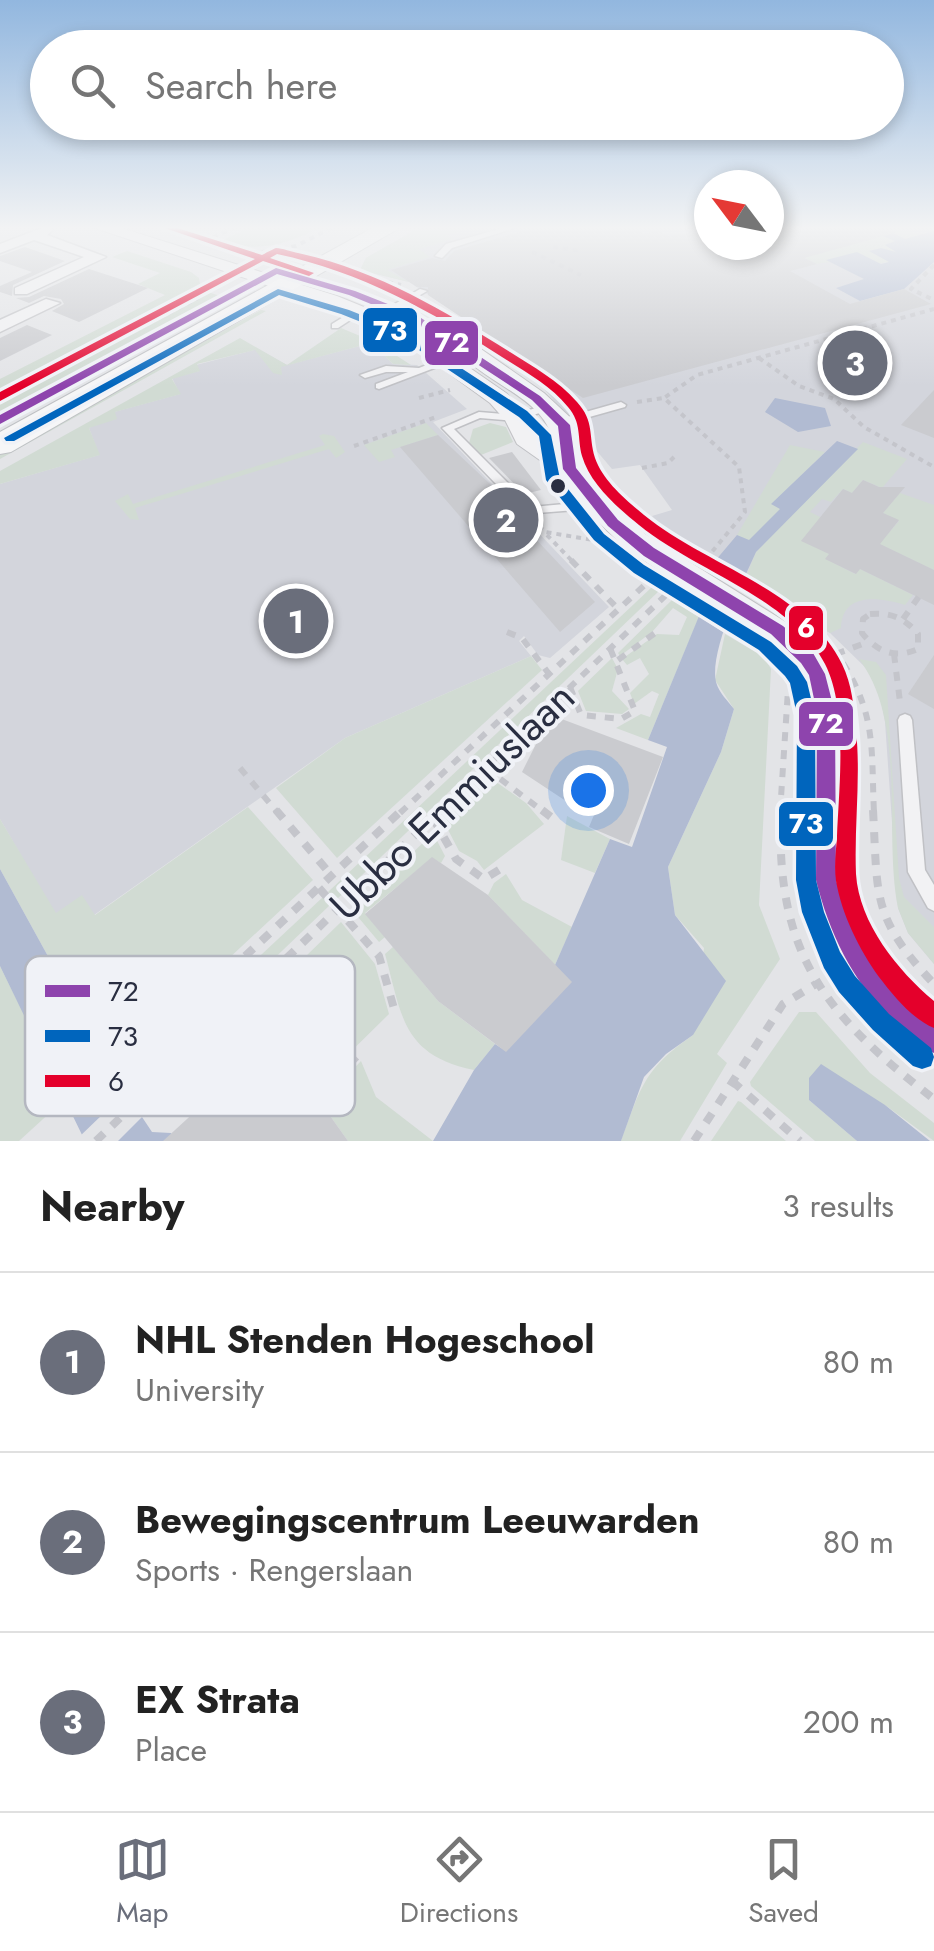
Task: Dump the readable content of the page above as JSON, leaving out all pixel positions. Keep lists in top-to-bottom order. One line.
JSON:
{"streets":{"path":["Ubbo Emmiuslaan"]},"lines":["transit line 72","transit line 6","transit line 73"],"legend":["72","73","6"],"north":"top left","page":{"search":"Search here","pins":["3","2","1"],"heading":["Nearby","3 results"],"list":[{"mark":"1","name":"NHL Stenden Hogeschool","note":"University","value":"80 m"},{"mark":"2","name":"Bewegingscentrum Leeuwarden","note":"Sports · Rengerslaan","value":"80 m"},{"mark":"3","name":"EX Strata","note":"Place","value":"200 m"}],"nav":["Map","Directions","Saved"]}}
